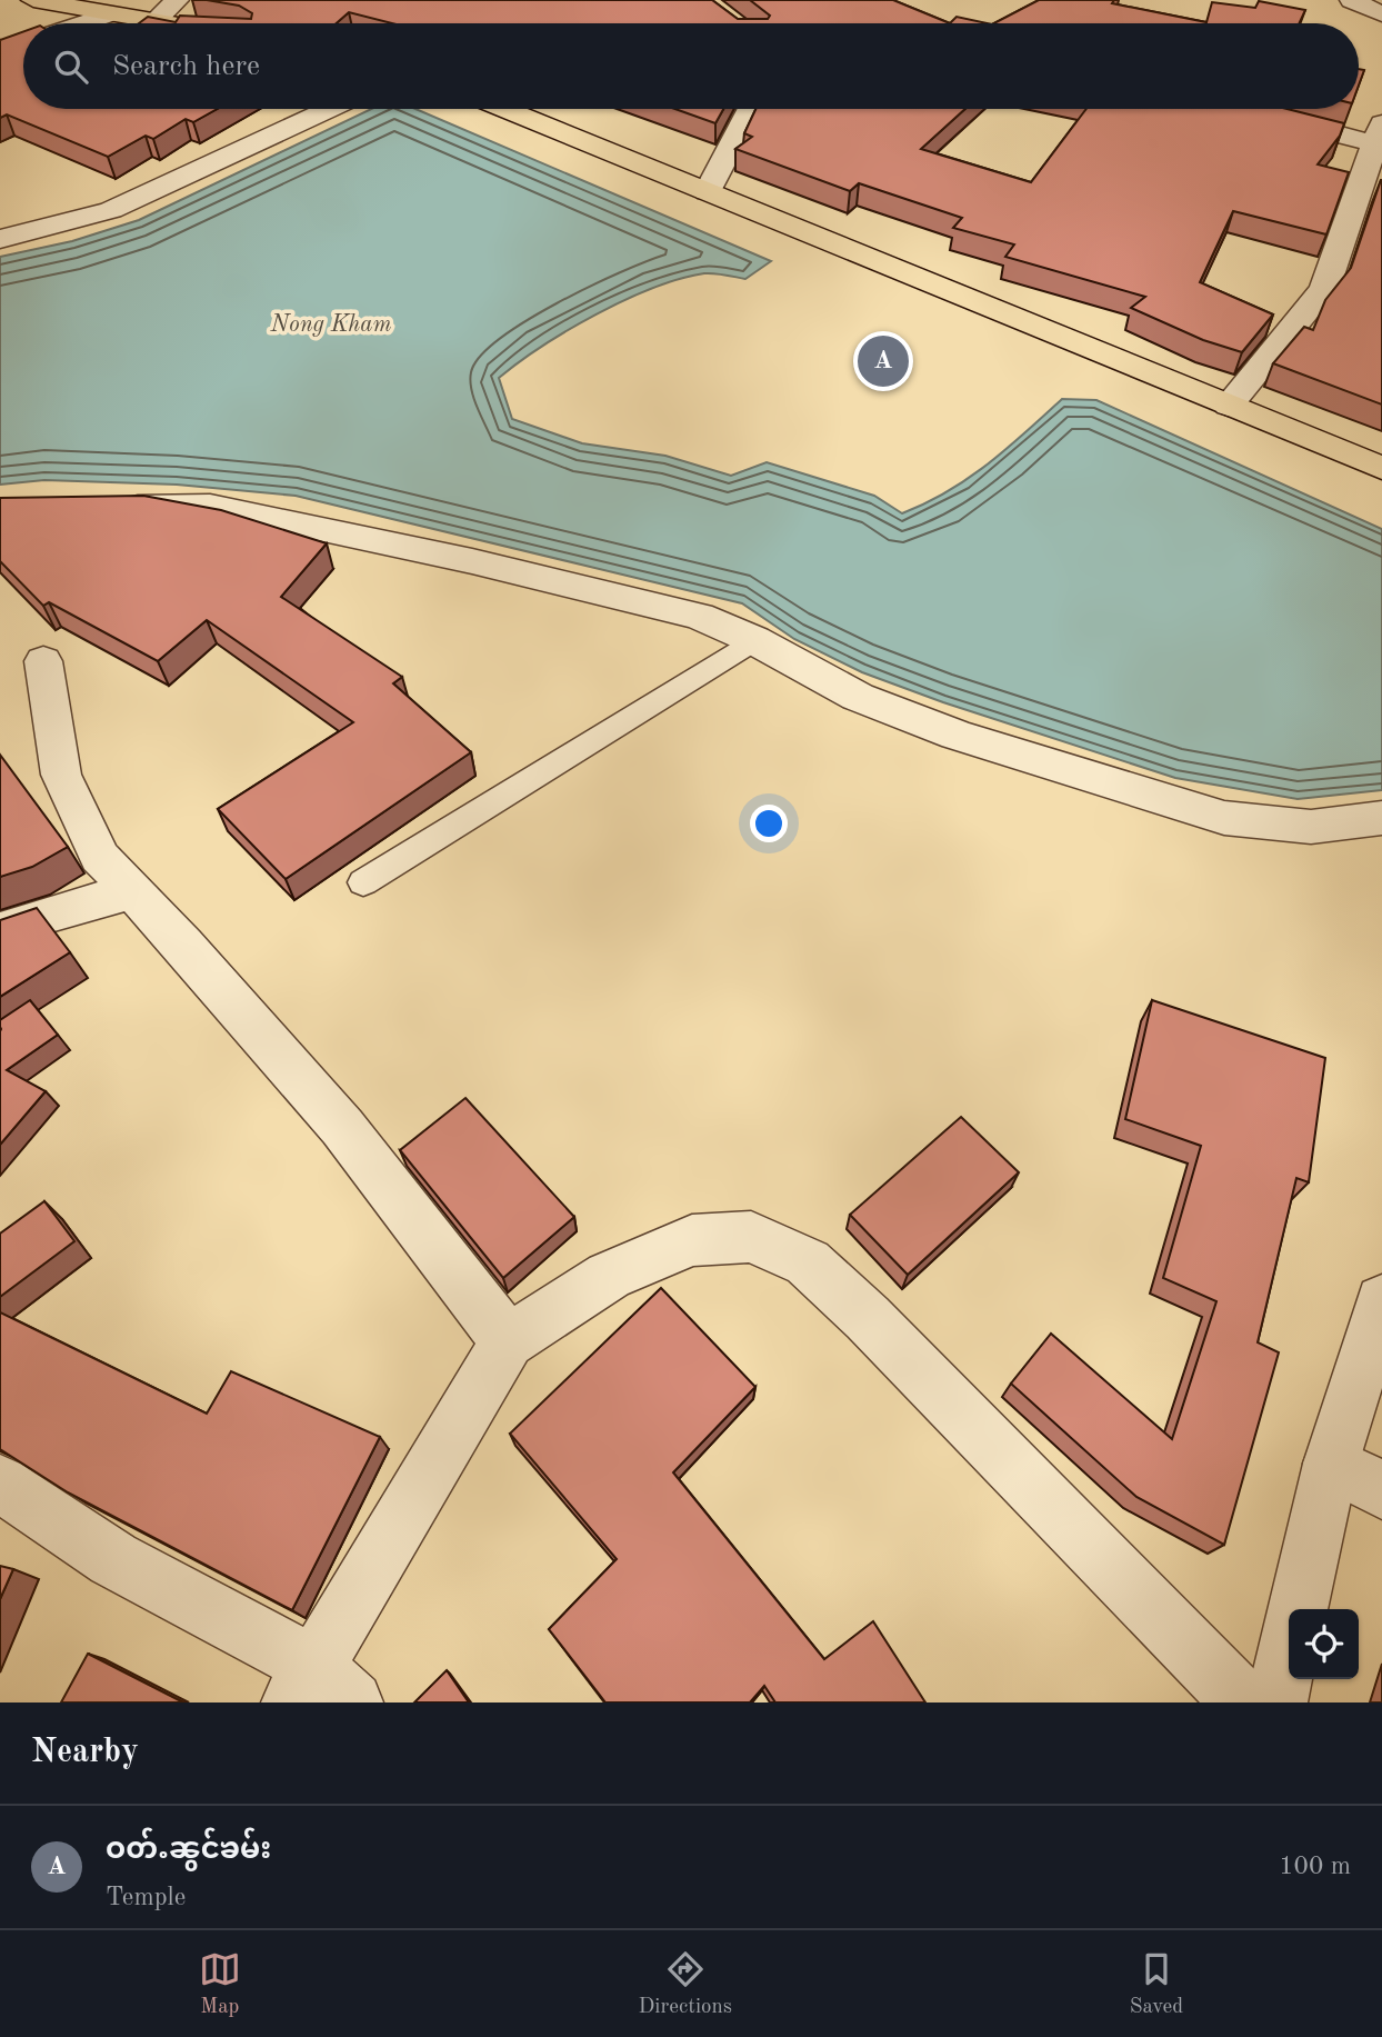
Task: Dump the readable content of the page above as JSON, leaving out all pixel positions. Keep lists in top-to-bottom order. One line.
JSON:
{"water":["Nong Kham"],"page":{"search":"Search here","pins":"A","heading":"Nearby","list":[{"mark":"A","name":"ဝတ်ႉၼွင်ၶမ်း","note":"Temple","value":"100 m"}],"nav":["Map","Directions","Saved"]}}
